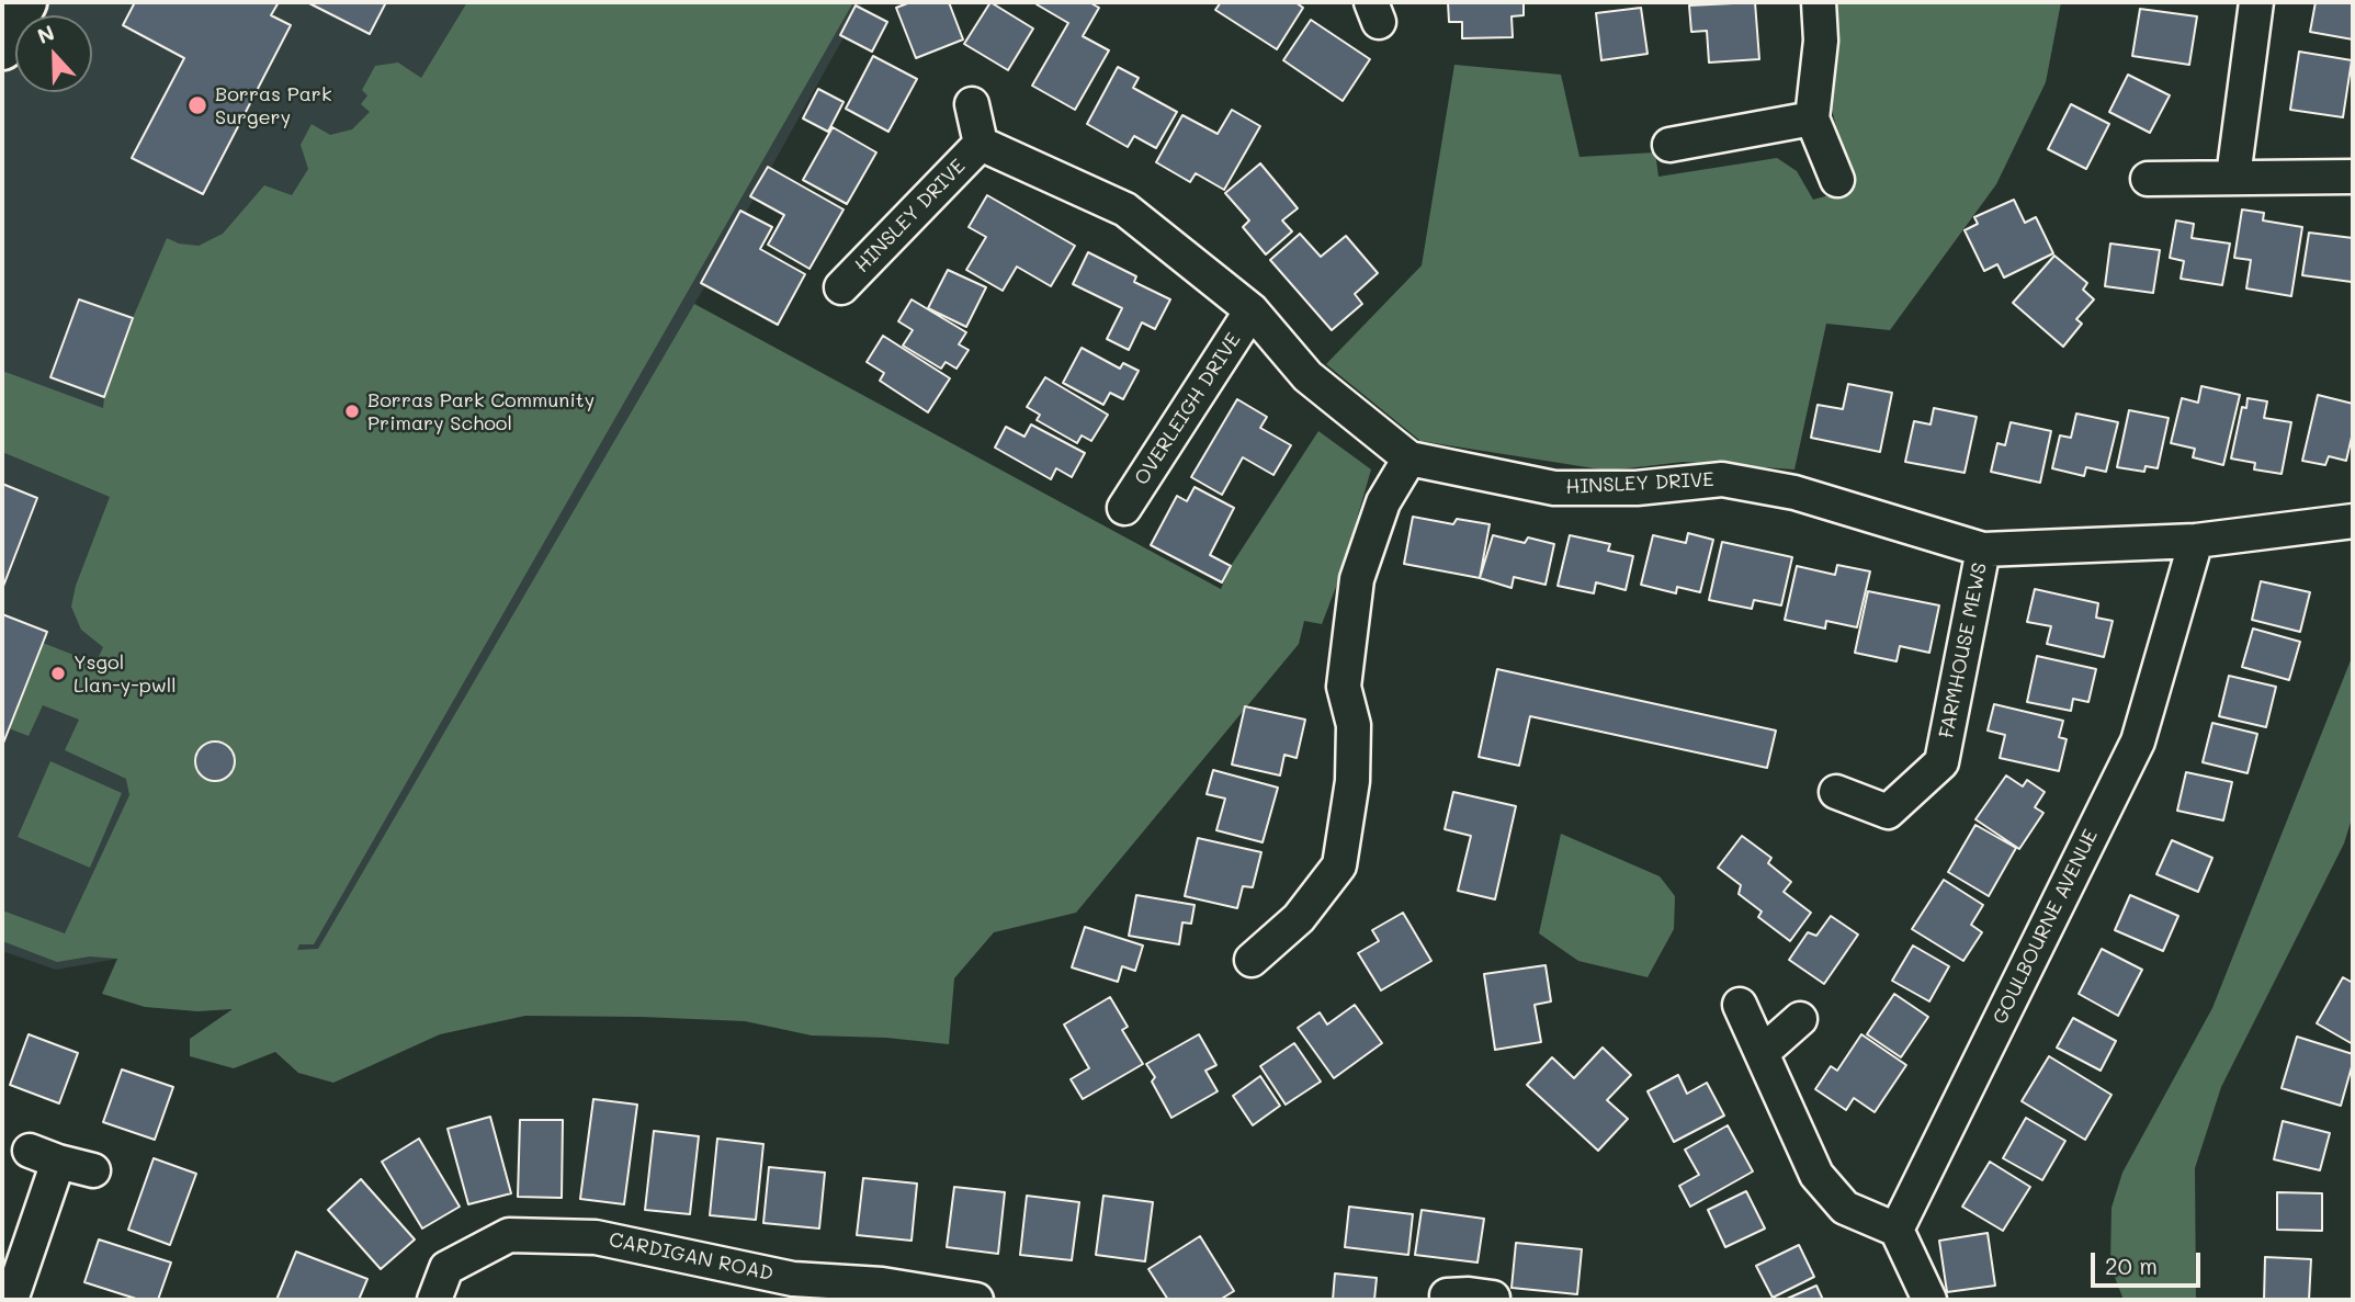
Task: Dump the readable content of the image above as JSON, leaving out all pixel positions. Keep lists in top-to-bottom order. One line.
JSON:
{"streets":{"street":["HINSLEY DRIVE","OVERLEIGH DRIVE","FARMHOUSE MEWS","GOULBOURNE AVENUE","CARDIGAN ROAD"]},"crossings":[["HINSLEY DRIVE","OVERLEIGH DRIVE"],["HINSLEY DRIVE","FARMHOUSE MEWS"],["HINSLEY DRIVE","GOULBOURNE AVENUE"]],"places":["Borras Park Surgery","Borras Park Community Primary School","Ysgol Llan-y-pwll"],"scale_bar":"20 m","north":"top"}
